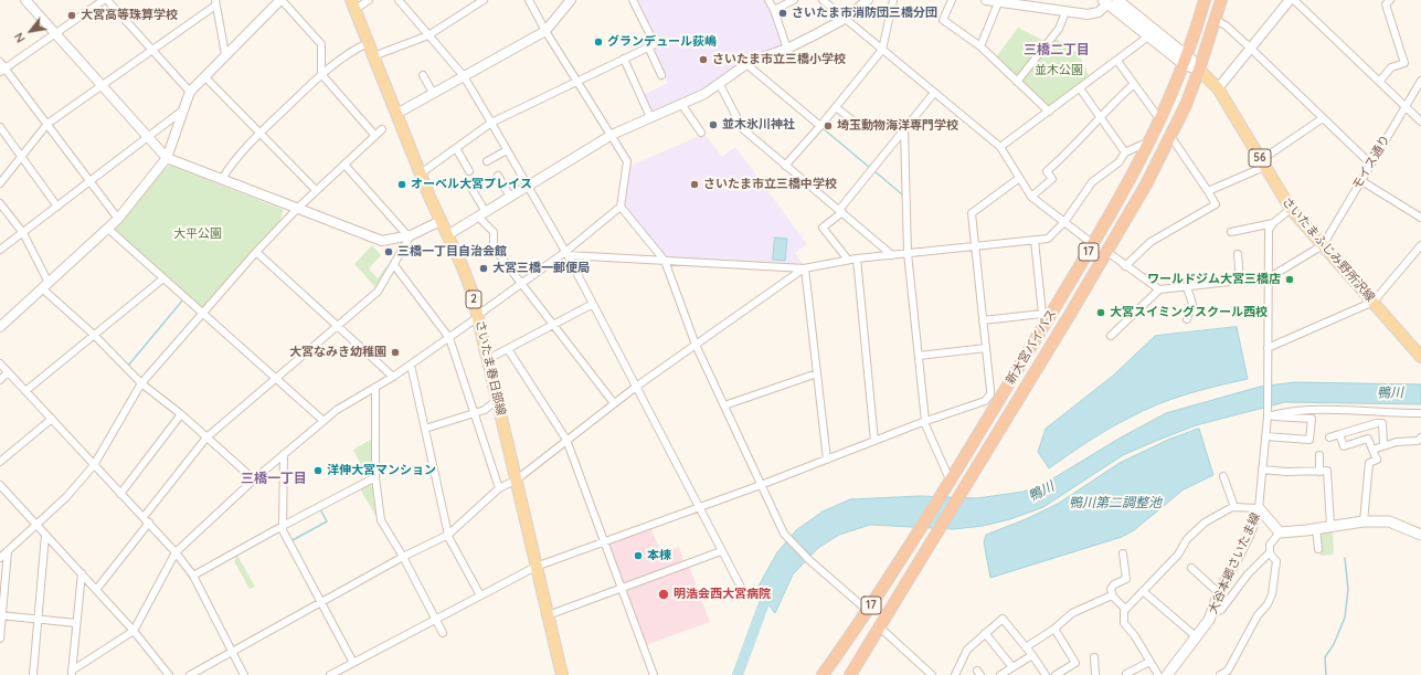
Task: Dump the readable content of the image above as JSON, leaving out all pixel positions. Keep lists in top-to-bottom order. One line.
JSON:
{"streets":{"highway":["17","新大宮バイパス"],"main road":["56","さいたまふじみ野所沢線","2","さいたま春日部線","大谷本郷さいたま線"],"street":["モイス通り"]},"crossings":[["モイス通り","さいたまふじみ野所沢線"],["さいたまふじみ野所沢線","新大宮バイパス"]],"districts":["三橋二丁目","三橋一丁目"],"water":["鴨川","鴨川第二調整池"],"parks":["並木公園","大平公園"],"places":["さいたま市消防団三橋分団","大宮高等珠算学校","グランデュール荻嶋","さいたま市立三橋小学校","並木氷川神社","埼玉動物海洋専門学校","オーベル大宮プレイス","さいたま市立三橋中学校","三橋一丁目自治会館","大宮三橋一郵便局","ワールドジム大宮三橋店","大宮スイミングスクール西校","大宮なみき幼稚園","洋伸大宮マンション","本棟","明浩会西大宮病院"],"north":"bottom left"}
